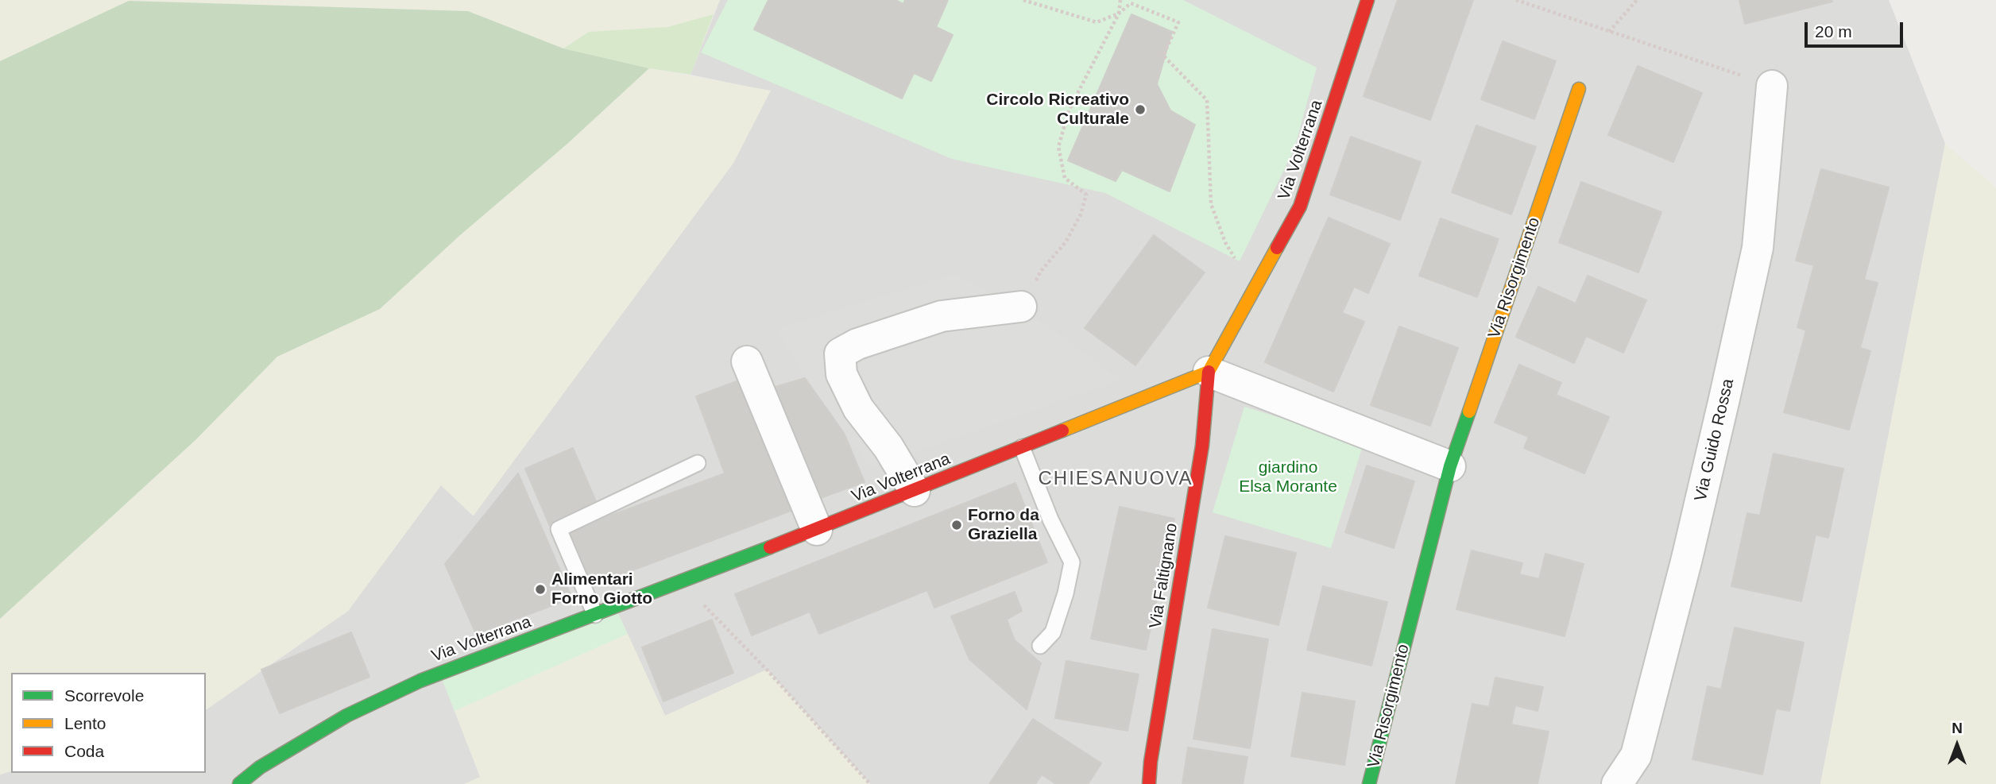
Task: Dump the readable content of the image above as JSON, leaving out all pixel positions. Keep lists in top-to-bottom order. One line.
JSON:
{"streets":{"main road":["Via Volterrana","Via Risorgimento","Via Faltignano"],"street":["Via Guido Rossa"]},"crossings":[["Via Volterrana","Via Faltignano"]],"districts":["CHIESANUOVA"],"parks":["giardino Elsa Morante"],"places":["Circolo Ricreativo Culturale","Forno da Graziella","Alimentari Forno Giotto"],"legend":["Scorrevole","Lento","Coda"],"scale_bar":"20 m","north":"top"}
